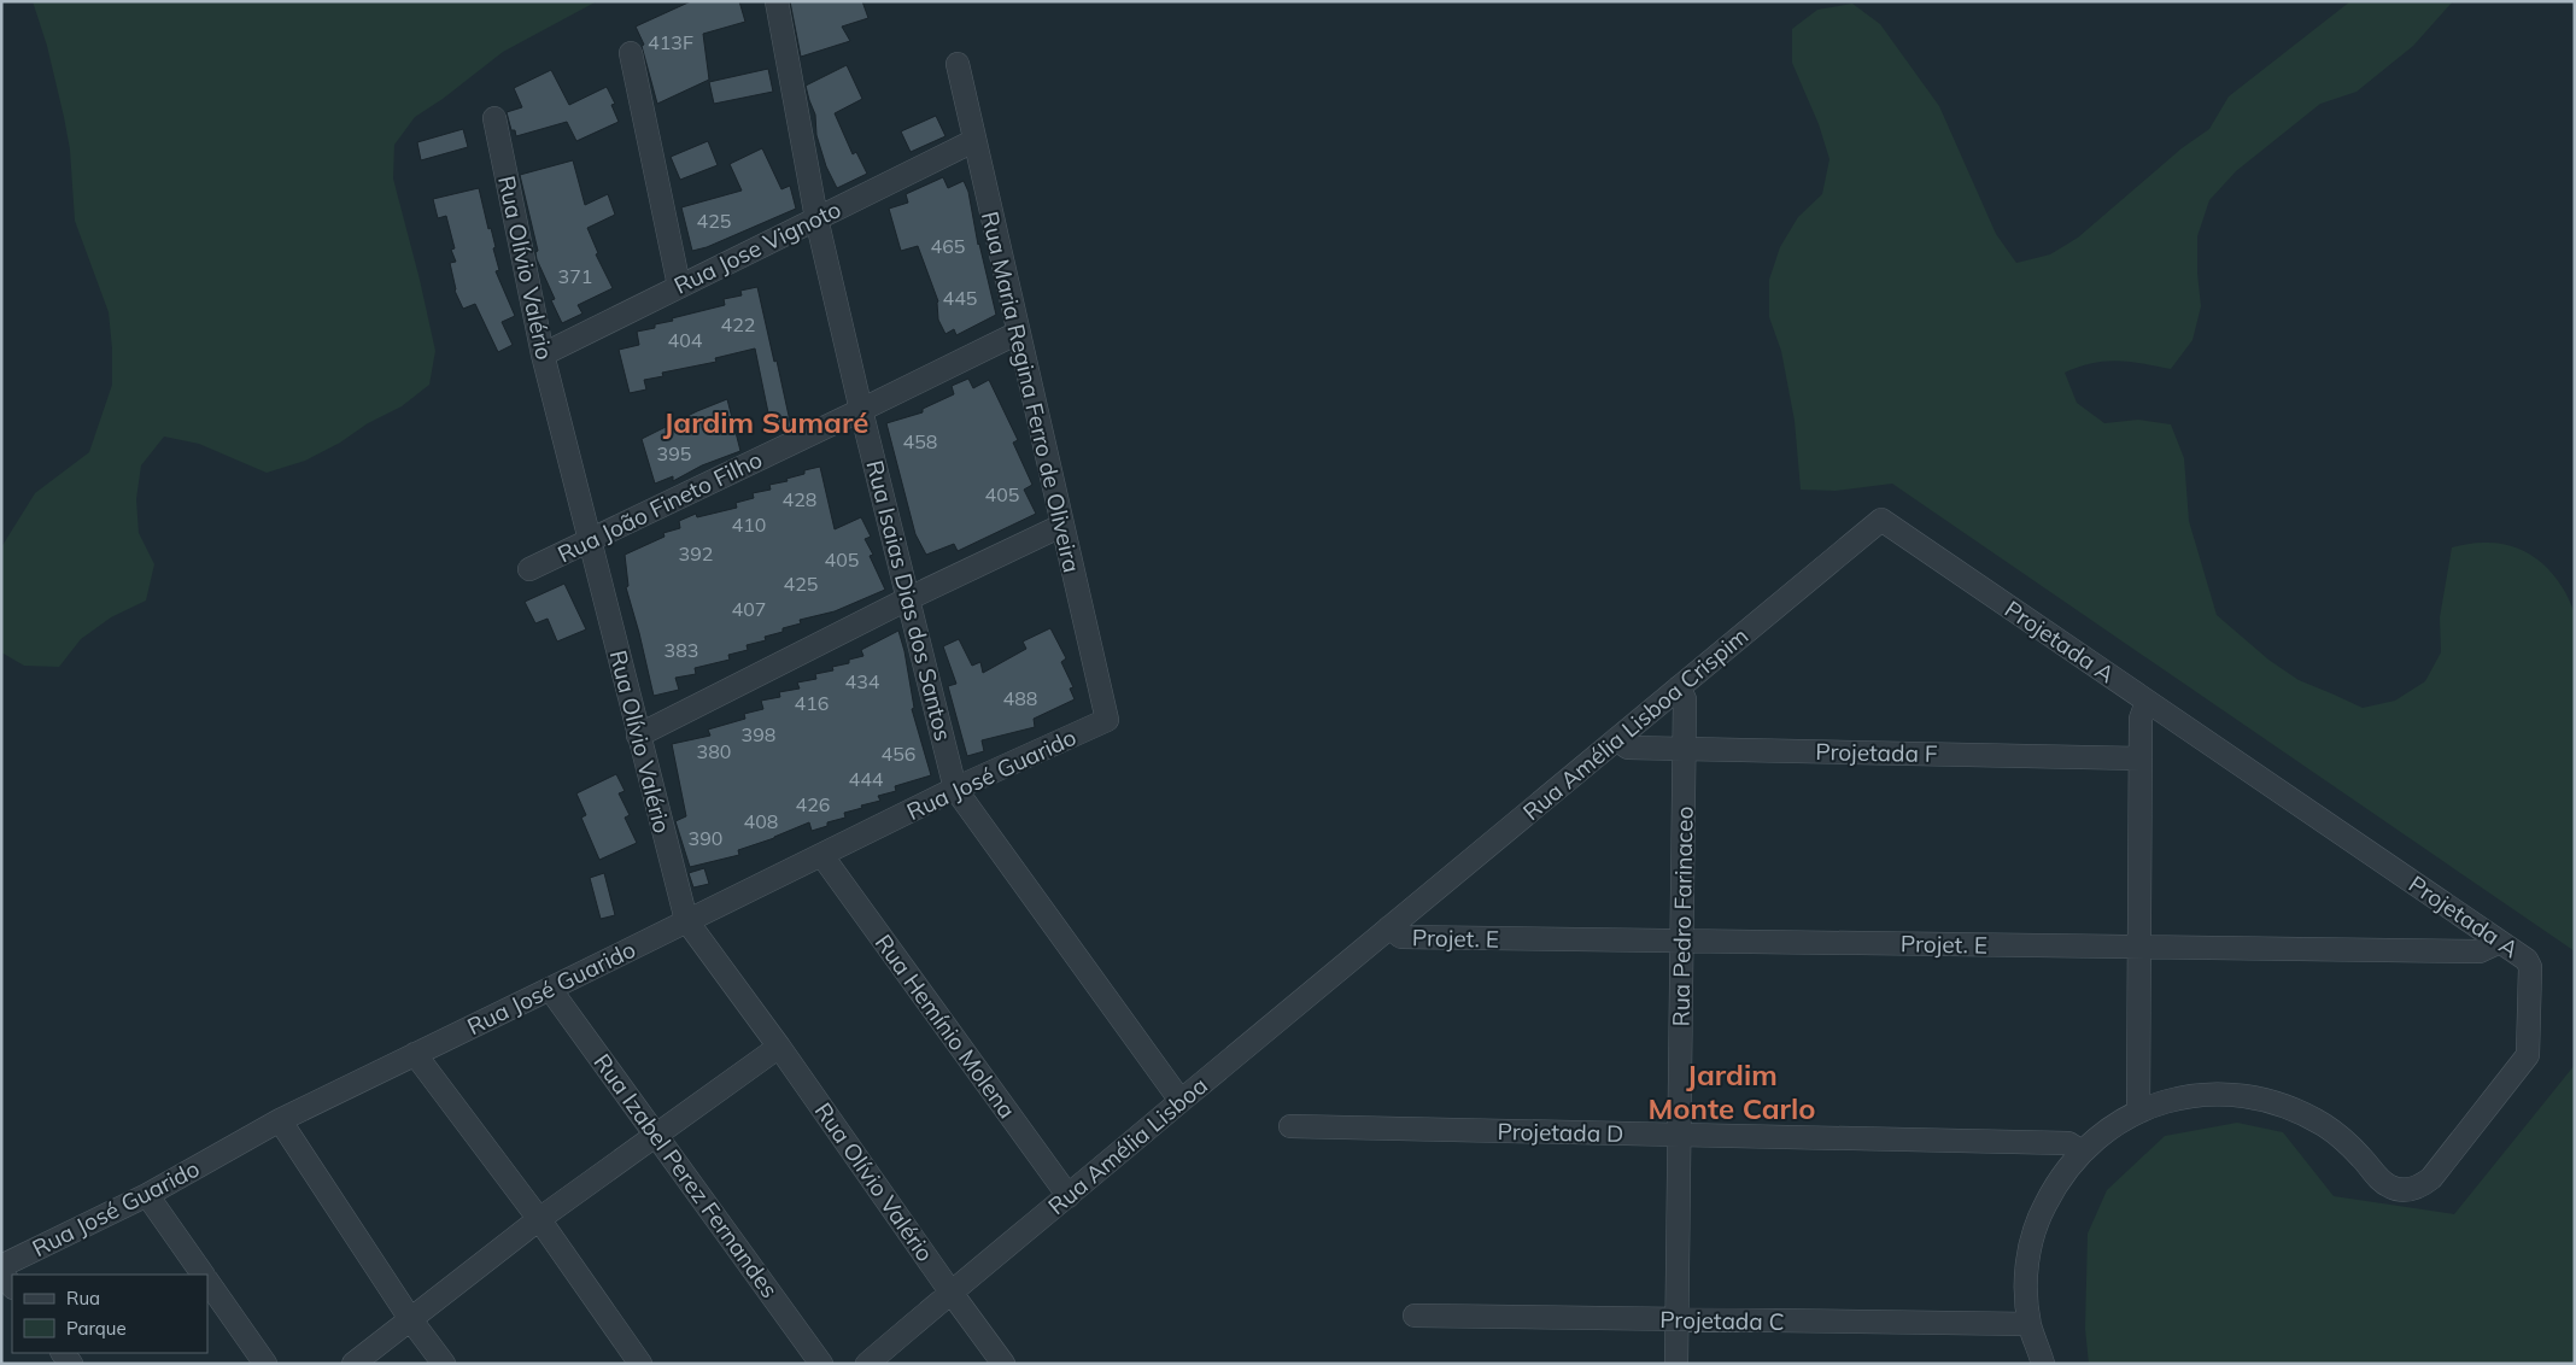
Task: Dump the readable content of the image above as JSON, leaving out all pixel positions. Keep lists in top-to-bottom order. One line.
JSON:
{"streets":{"street":["Rua Jose Vignoto","Rua Olívio Valério","Rua Maria Regina Ferro de Oliveira","Rua João Fineto Filho","Rua Isaias Dias dos Santos","Projetada A","Rua Amélia Lisboa Crispim","Projetada F","Rua José Guarido","Rua Pedro Farinaceo","Projet. E","Rua Hemínio Molena","Projetada D","Rua Amélia Lisboa","Rua Izabel Perez Fernandes","Projetada C"]},"crossings":[["Rua Jose Vignoto","Rua Olívio Valério"],["Rua Jose Vignoto","Rua Maria Regina Ferro de Oliveira"],["Rua Jose Vignoto","Rua Isaias Dias dos Santos"],["Rua Olívio Valério","Rua João Fineto Filho"],["Rua Olívio Valério","Rua José Guarido"],["Rua Olívio Valério","Rua Amélia Lisboa"],["Rua Maria Regina Ferro de Oliveira","Rua João Fineto Filho"],["Rua Maria Regina Ferro de Oliveira","Rua José Guarido"],["Rua João Fineto Filho","Rua Isaias Dias dos Santos"],["Rua Isaias Dias dos Santos","Rua José Guarido"],["Rua Isaias Dias dos Santos","Rua Amélia Lisboa"],["Projetada A","Rua Amélia Lisboa Crispim"],["Projetada A","Projet. E"],["Projetada A","Projetada D"],["Projetada A","Projetada C"],["Rua Amélia Lisboa Crispim","Projetada F"],["Rua Amélia Lisboa Crispim","Rua Pedro Farinaceo"],["Rua Amélia Lisboa Crispim","Projet. E"],["Rua Amélia Lisboa Crispim","Rua Amélia Lisboa"],["Projetada F","Rua Pedro Farinaceo"],["Rua José Guarido","Rua Hemínio Molena"],["Rua José Guarido","Rua Izabel Perez Fernandes"],["Rua Pedro Farinaceo","Projet. E"],["Rua Pedro Farinaceo","Projetada D"],["Rua Pedro Farinaceo","Projetada C"],["Projet. E","Rua Amélia Lisboa"],["Rua Hemínio Molena","Rua Amélia Lisboa"]],"districts":["Jardim Sumaré","Jardim Monte Carlo"],"house_numbers":["413F","425","465","371","445","422","404","458","395","405","428","410","392","405","425","407","383","434","488","416","398","380","456","444","426","408","390"],"legend":["Rua","Parque"]}
